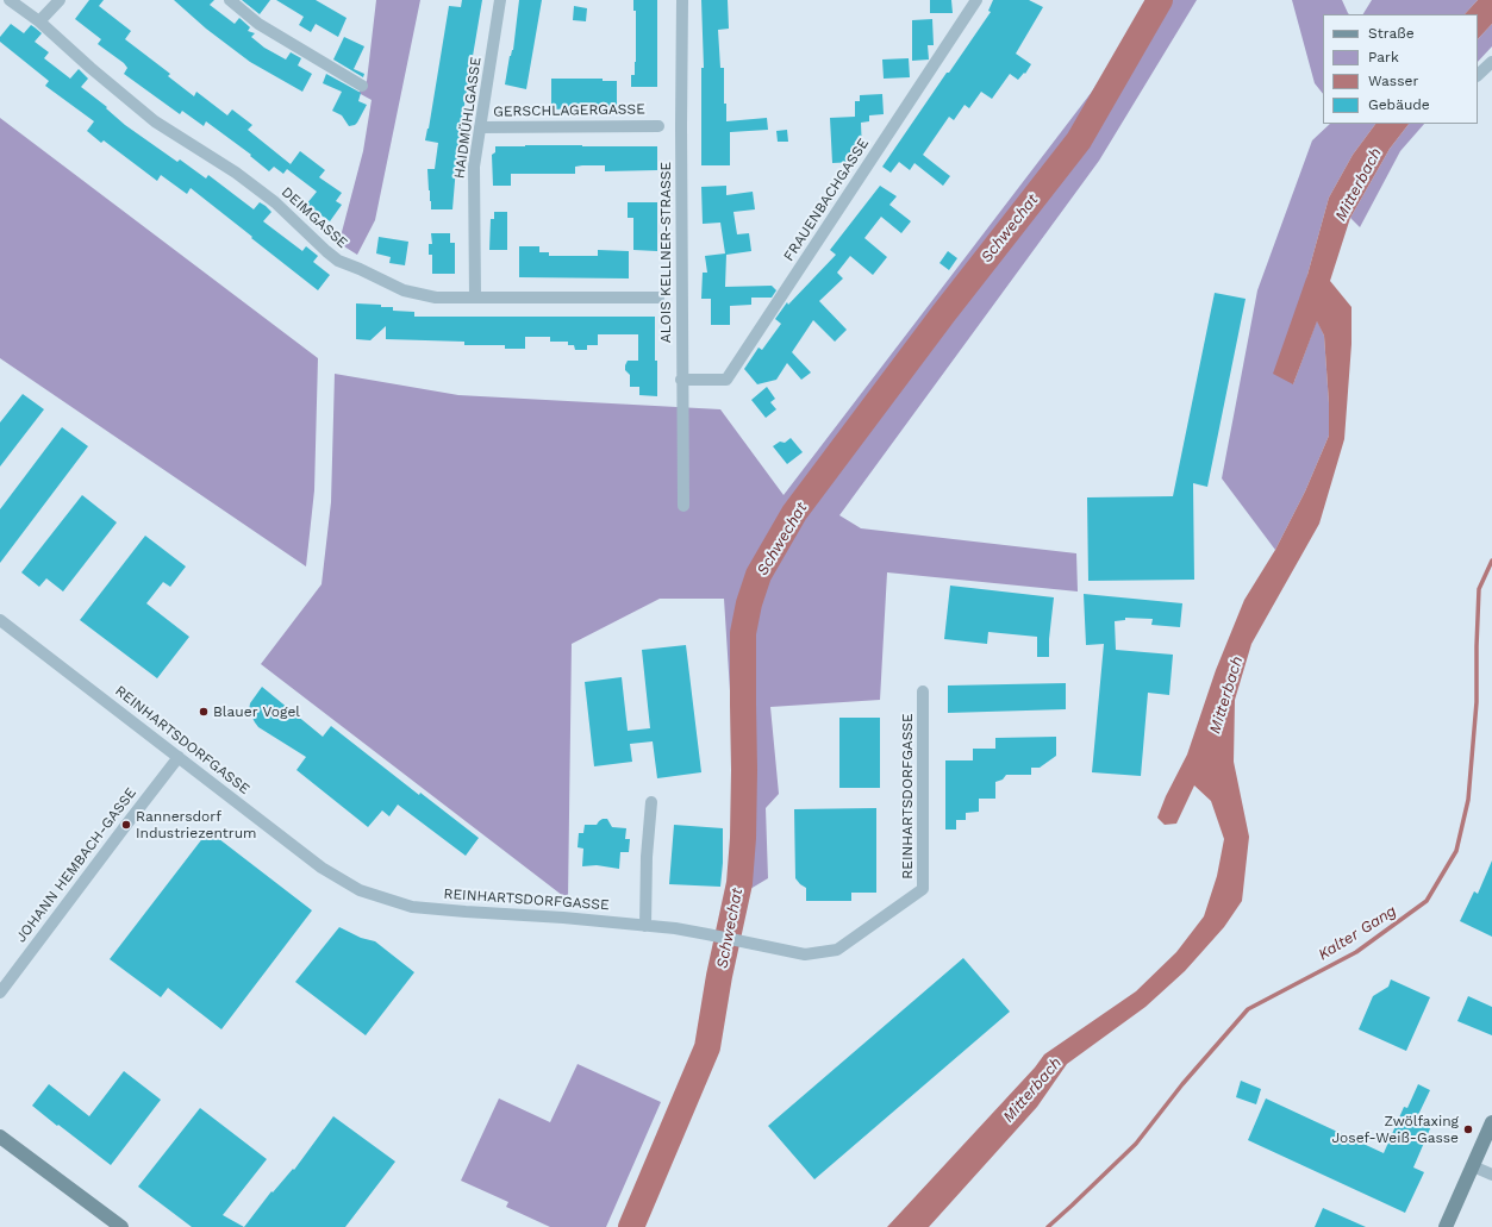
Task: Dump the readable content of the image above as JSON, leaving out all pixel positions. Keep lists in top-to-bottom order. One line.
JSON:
{"streets":{"street":["GERSCHLAGERGASSE","HAIDMÜHLGASSE","FRAUENBACHGASSE","DEIMGASSE","ALOIS KELLNER-STRASSE","REINHARTSDORFGASSE","JOHANN HEMBACH-GASSE"]},"crossings":[["GERSCHLAGERGASSE","HAIDMÜHLGASSE"],["HAIDMÜHLGASSE","DEIMGASSE"],["FRAUENBACHGASSE","ALOIS KELLNER-STRASSE"],["REINHARTSDORFGASSE","JOHANN HEMBACH-GASSE"]],"water":["Mitterbach","Schwechat","Kalter Gang"],"places":["Blauer Vogel","Rannersdorf Industriezentrum","Zwölfaxing Josef-Weiß-Gasse"],"legend":["Straße","Park","Wasser","Gebäude"]}
